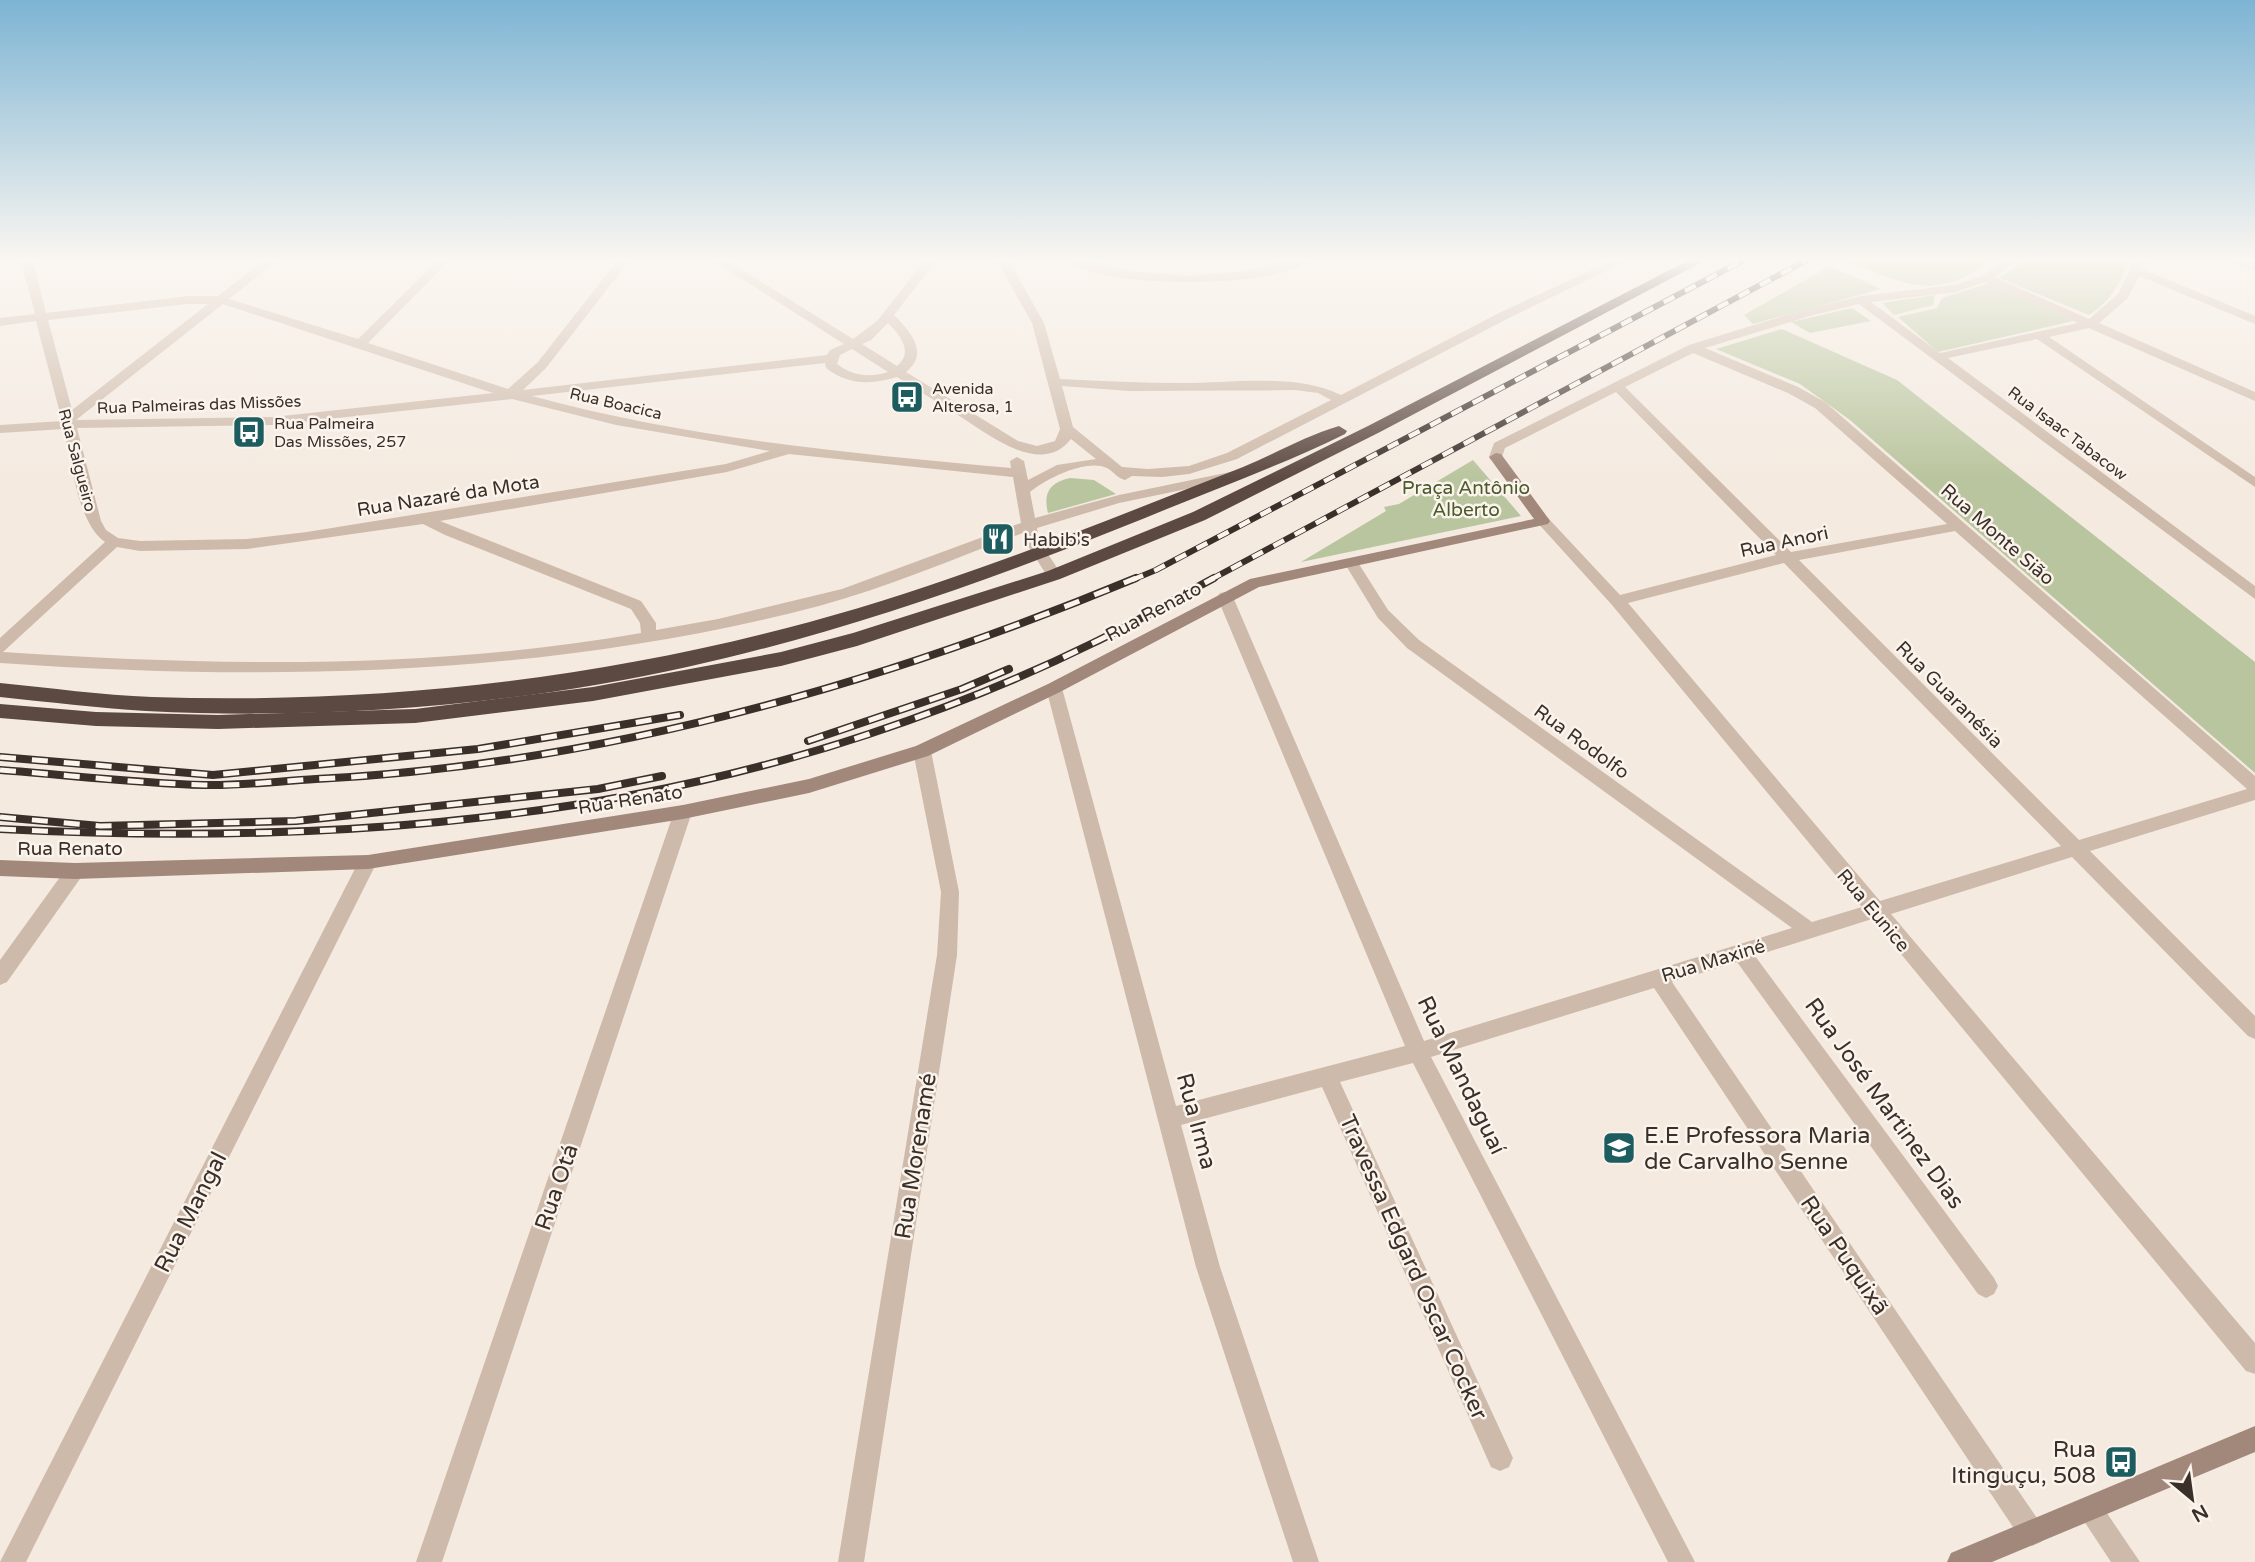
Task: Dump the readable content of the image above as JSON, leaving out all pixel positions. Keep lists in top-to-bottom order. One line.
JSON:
{"streets":{"street":["Rua Boacica","Rua Palmeiras das Missões","Rua Isaac Tabacow","Rua Salgueiro","Rua Nazaré da Mota","Rua Monte Sião","Rua Anori","Rua Renato","Rua Guaranésia","Rua Rodolfo","Rua Eunice","Rua Maxiné","Rua Mandaguaí","Rua José Martinez Dias","Rua Irma","Rua Morenamé","Rua Otá","Rua Mangal","Rua Puquixã","Travessa Edgard Oscar Cocker"]},"crossings":[["Rua Boacica","Rua Palmeiras das Missões"],["Rua Boacica","Rua Nazaré da Mota"],["Rua Palmeiras das Missões","Rua Salgueiro"],["Rua Salgueiro","Rua Nazaré da Mota"],["Rua Monte Sião","Rua Anori"],["Rua Anori","Rua Guaranésia"],["Rua Anori","Rua Eunice"],["Rua Renato","Rua Mandaguaí"],["Rua Renato","Rua Irma"],["Rua Renato","Rua Morenamé"],["Rua Renato","Rua Otá"],["Rua Renato","Rua Mangal"],["Rua Guaranésia","Rua Eunice"],["Rua Guaranésia","Rua Maxiné"],["Rua Rodolfo","Rua Maxiné"],["Rua Eunice","Rua Maxiné"],["Rua Maxiné","Rua Mandaguaí"],["Rua Maxiné","Rua José Martinez Dias"],["Rua Maxiné","Rua Irma"],["Rua Maxiné","Rua Puquixã"],["Rua Maxiné","Travessa Edgard Oscar Cocker"]],"parks":["Praça Antônio Alberto"],"places":{"bus stop":["Avenida Alterosa, 1","Rua Palmeira Das Missões, 257","Rua Itinguçu, 508"],"restaurant":["Habib's"],"school or university":["E.E Professora Maria de Carvalho Senne"]},"north":"bottom right"}
